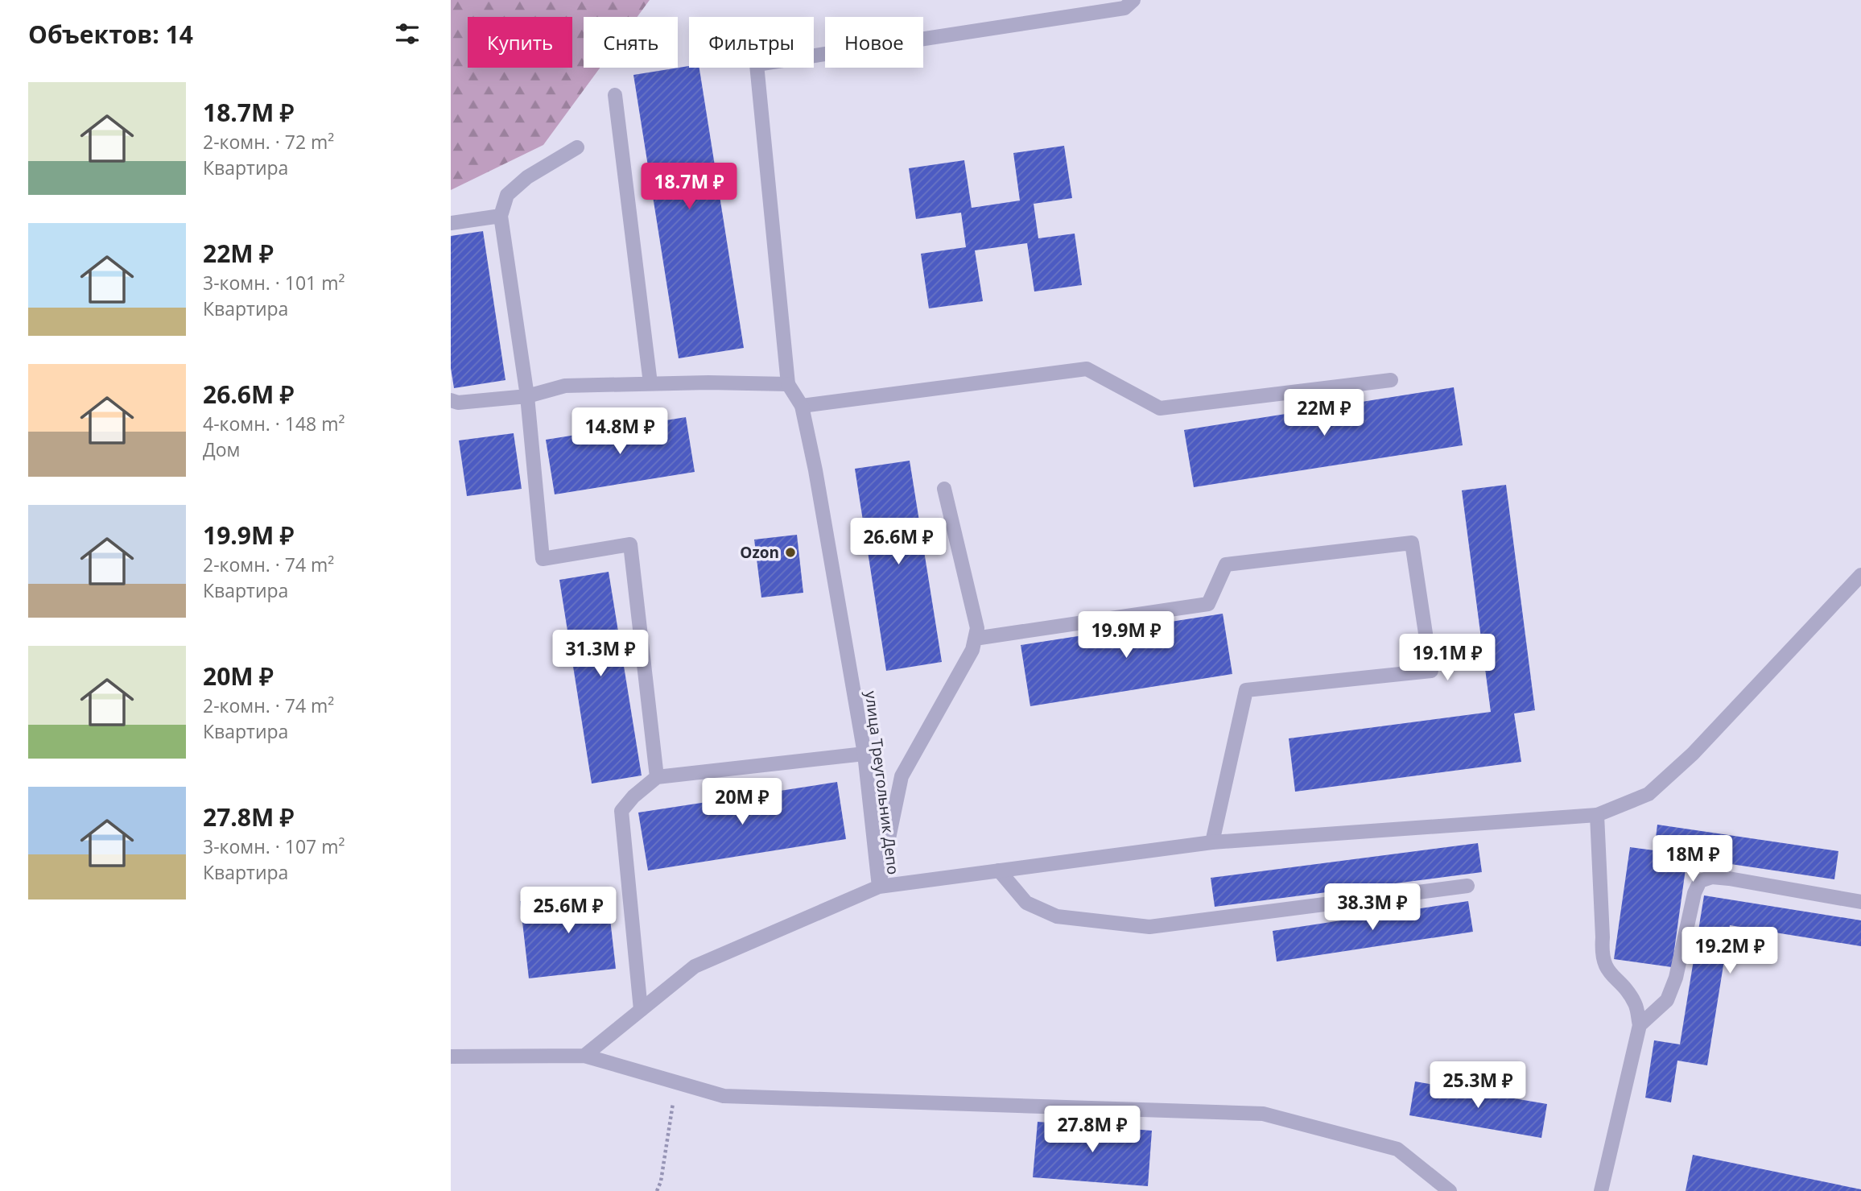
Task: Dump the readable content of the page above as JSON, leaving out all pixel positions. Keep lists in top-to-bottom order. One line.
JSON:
{"streets":{"street":["улица Треугольник Депо"]},"places":["Ozon"],"page":{"heading":"Объектов: 14","chip":["Купить","Снять","Фильтры","Новое"],"list":[{"name":"18.7M ₽","note":"2-комн. · 72 m² · Квартира"},{"name":"22M ₽","note":"3-комн. · 101 m² · Квартира"},{"name":"26.6M ₽","note":"4-комн. · 148 m² · Дом"},{"name":"19.9M ₽","note":"2-комн. · 74 m² · Квартира"},{"name":"20M ₽","note":"2-комн. · 74 m² · Квартира"},{"name":"27.8M ₽","note":"3-комн. · 107 m² · Квартира"}],"price":["18.7M ₽","22M ₽","14.8M ₽","26.6M ₽","19.9M ₽","31.3M ₽","19.1M ₽","20M ₽","18M ₽","38.3M ₽","25.6M ₽","19.2M ₽","25.3M ₽","27.8M ₽"]}}
